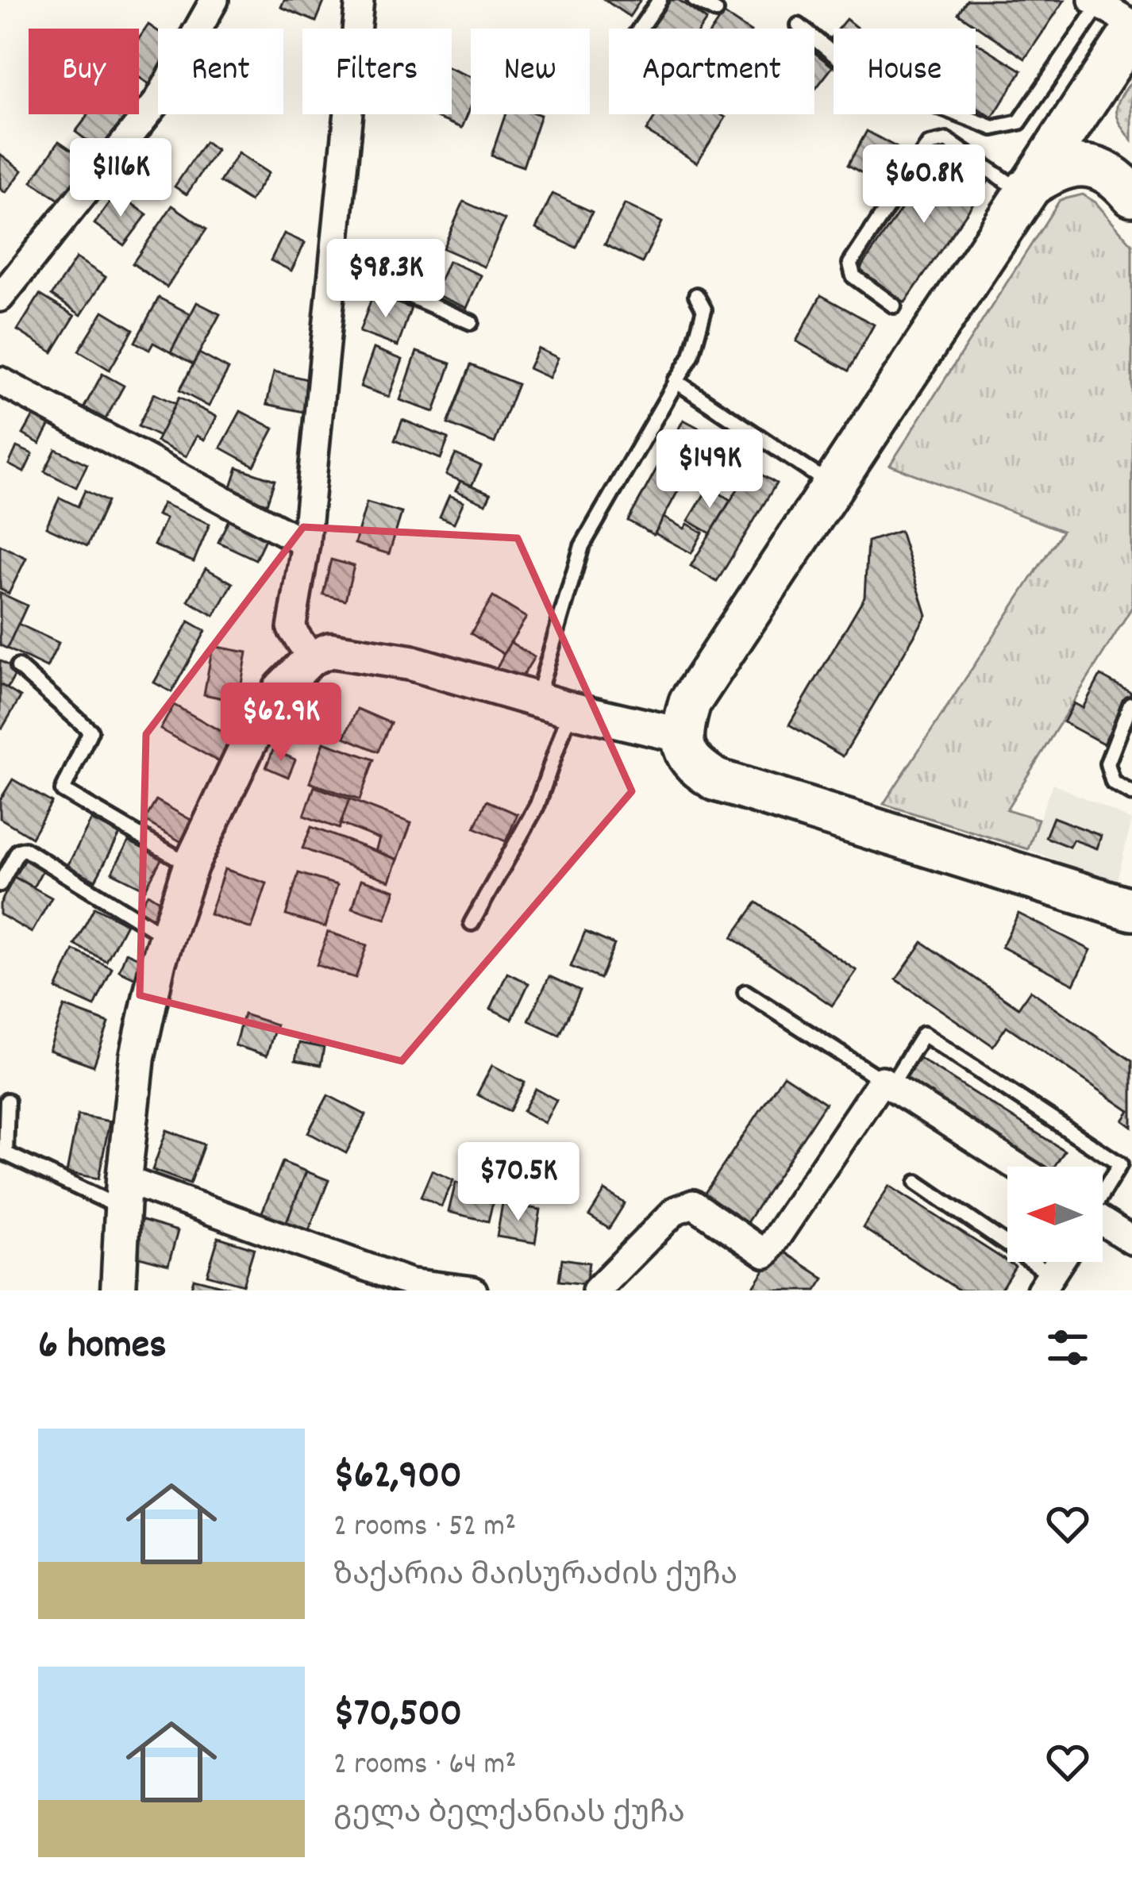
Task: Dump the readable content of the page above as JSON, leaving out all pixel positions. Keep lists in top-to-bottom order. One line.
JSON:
{"north":"left","page":{"chip":["Buy","Rent","Filters","New","Apartment","House"],"price":["$116K","$60.8K","$98.3K","$149K","$62.9K","$70.5K"],"heading":"6 homes","list":[{"name":"$62,900","note":"2 rooms · 52 m² · ზაქარია მაისურაძის ქუჩა"},{"name":"$70,500","note":"2 rooms · 64 m² · გელა ბელქანიას ქუჩა"}]}}
